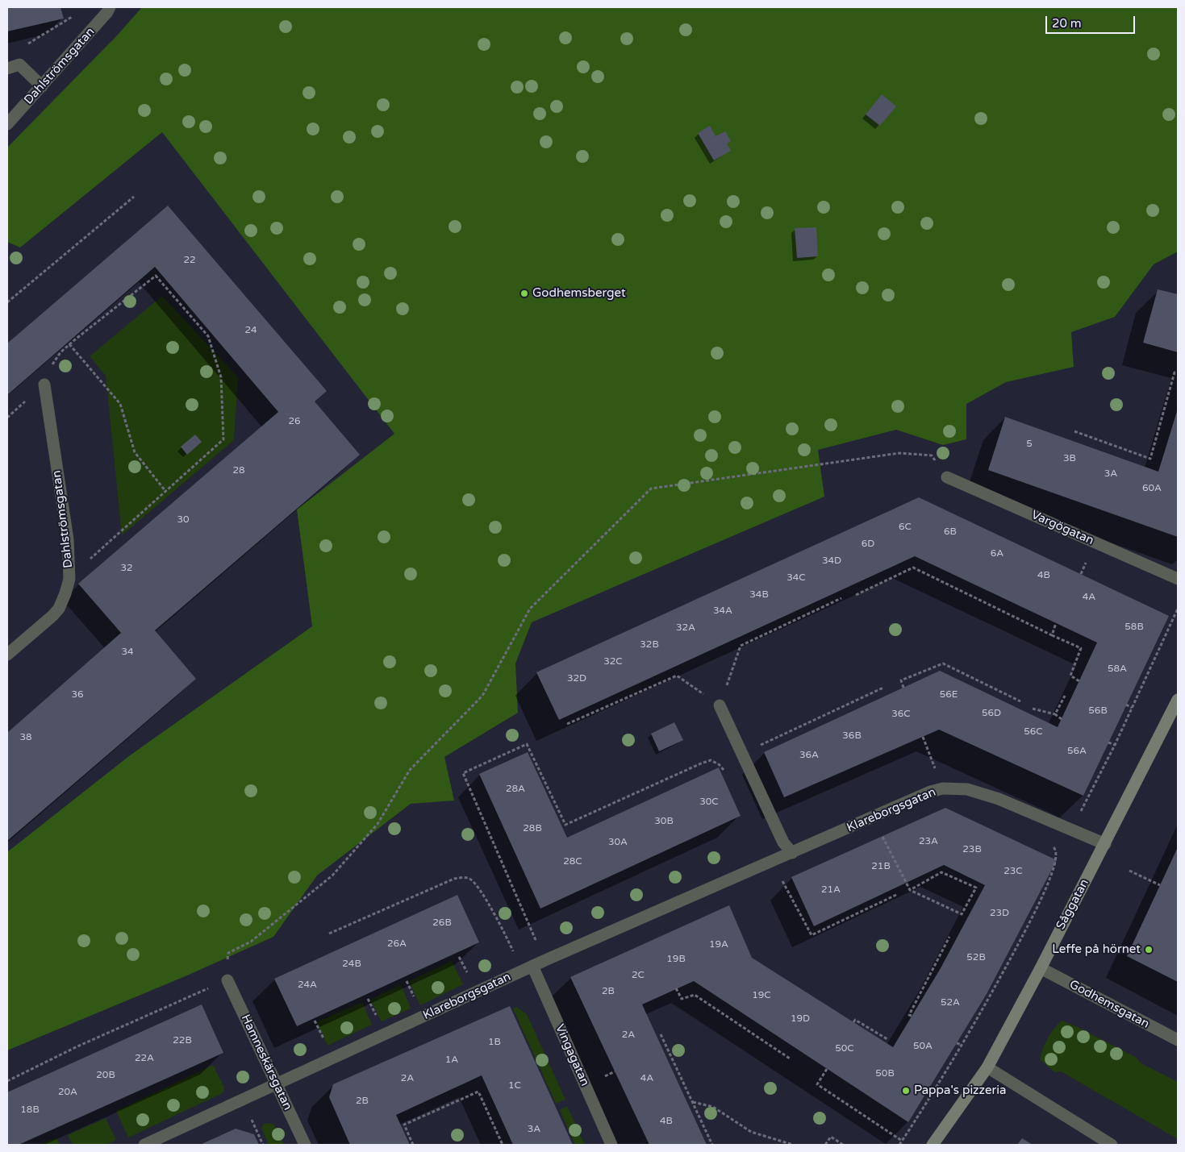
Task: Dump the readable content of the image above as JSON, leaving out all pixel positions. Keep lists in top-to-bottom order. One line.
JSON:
{"streets":{"street":["Dahlströmsgatan","Vargögatan","Klareborgsgatan","Såggatan","Godhemsgatan","Vingagatan","Hamneskärsgatan"]},"crossings":[["Klareborgsgatan","Såggatan"],["Klareborgsgatan","Vingagatan"],["Klareborgsgatan","Hamneskärsgatan"],["Såggatan","Godhemsgatan"]],"places":["Godhemsberget","Leffe på hörnet","Pappa's pizzeria"],"house_numbers":["22","24","26","5","3B","28","3A","60A","30","6C","6B","6D","6A","34D","32","4B","34C","34B","4A","34A","58B","32A","32B","34","32C","58A","32D","36","56E","56B","56D","36C","56C","36B","38","56A","36A","28A","30C","30B","28B","23A","30A","23B","28C","21B","23C","21A","23D","26B","26A","19A","52B","19B","24B","2C","24A","2B","19C","52A","19D","2A","22B","1B","50A","50C","22A","1A","50B","20B","2A","4A","1C","20A","2B","18B","4B","3A"],"scale_bar":"20 m"}
